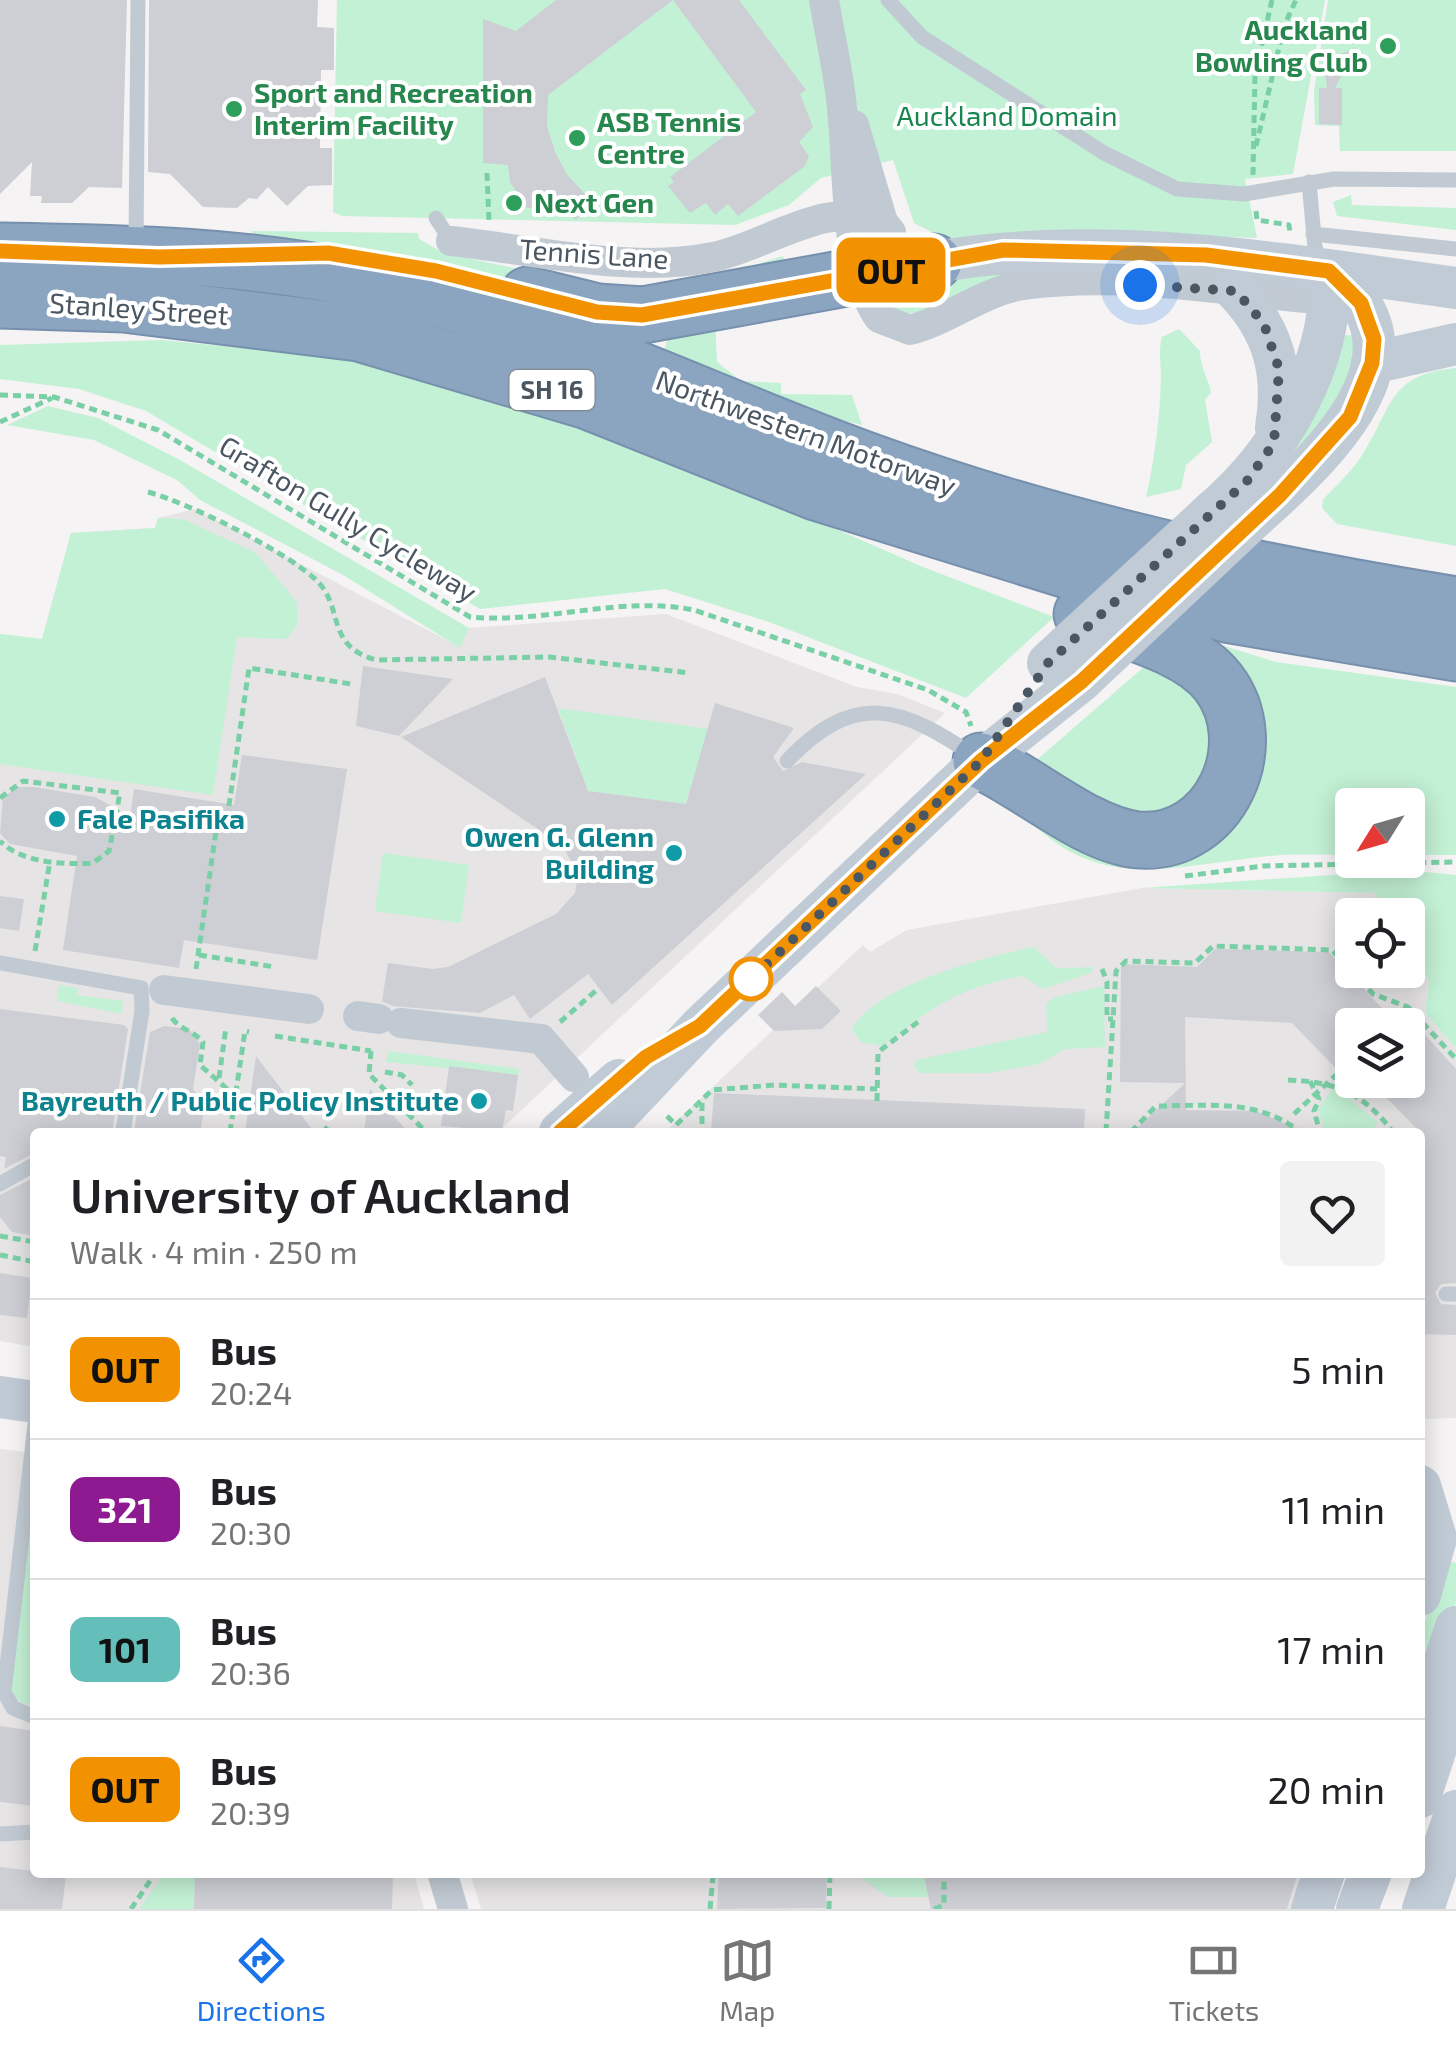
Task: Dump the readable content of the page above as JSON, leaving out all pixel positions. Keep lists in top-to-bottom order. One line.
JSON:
{"streets":{"highway":["Stanley Street","SH 16","Northwestern Motorway"],"street":["Tennis Lane"],"path":["Grafton Gully Cycleway"]},"crossings":[["Stanley Street","Northwestern Motorway"]],"parks":["Auckland Domain"],"places":["Auckland Bowling Club","Sport and Recreation Interim Facility","ASB Tennis Centre","Next Gen","Fale Pasifika","Owen G. Glenn Building","Bayreuth / Public Policy Institute"],"lines":["bus line OUT"],"north":"bottom left","page":{"on_map":"OUT","heading":["University of Auckland","Walk · 4 min · 250 m"],"list":[{"mark":"OUT","name":"Bus","note":"20:24","value":"5 min"},{"mark":"321","name":"Bus","note":"20:30","value":"11 min"},{"mark":"101","name":"Bus","note":"20:36","value":"17 min"},{"mark":"OUT","name":"Bus","note":"20:39","value":"20 min"}],"tabs":["Directions","Map","Tickets"]}}
